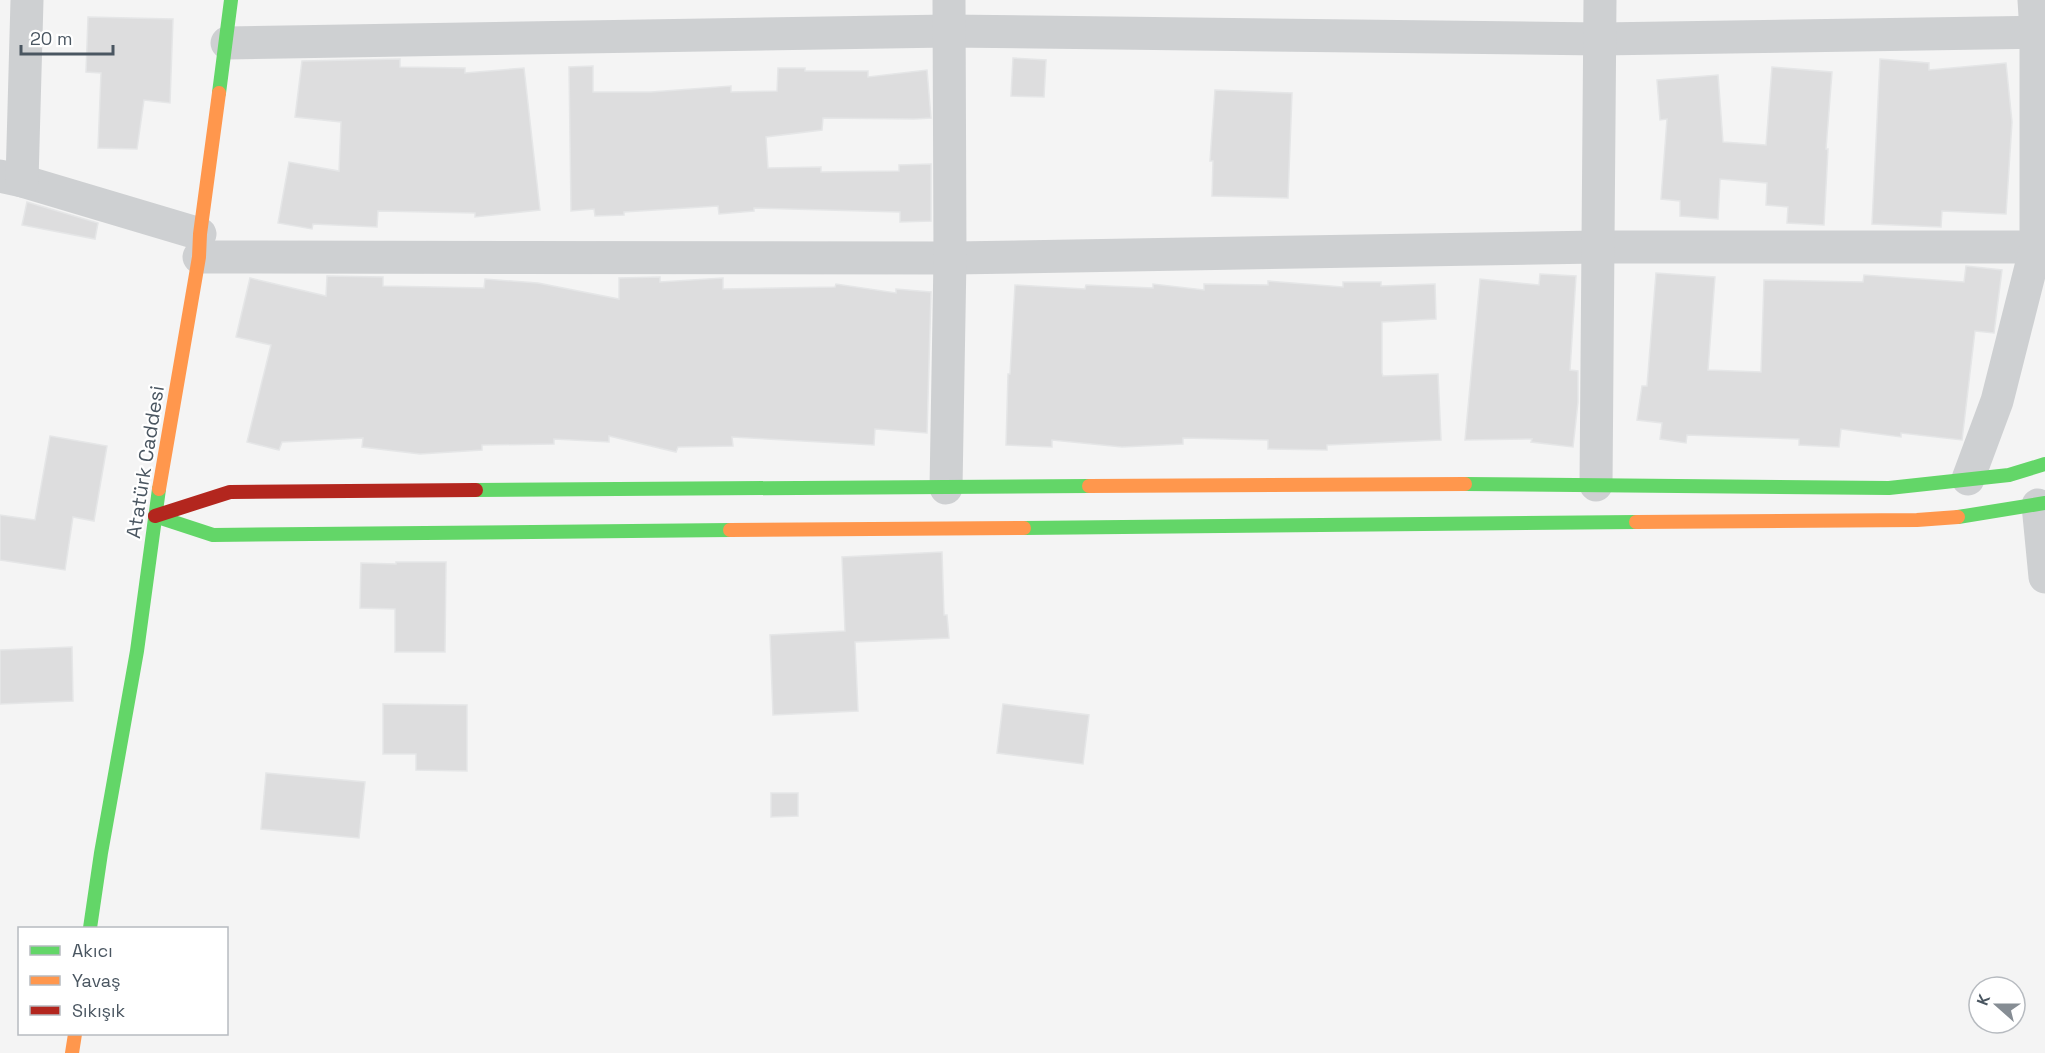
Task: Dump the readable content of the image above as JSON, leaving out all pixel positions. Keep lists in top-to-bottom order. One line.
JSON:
{"streets":{"street":["Atatürk Caddesi"]},"legend":["Akıcı","Yavaş","Sıkışık"],"scale_bar":"20 m","north":"left"}
